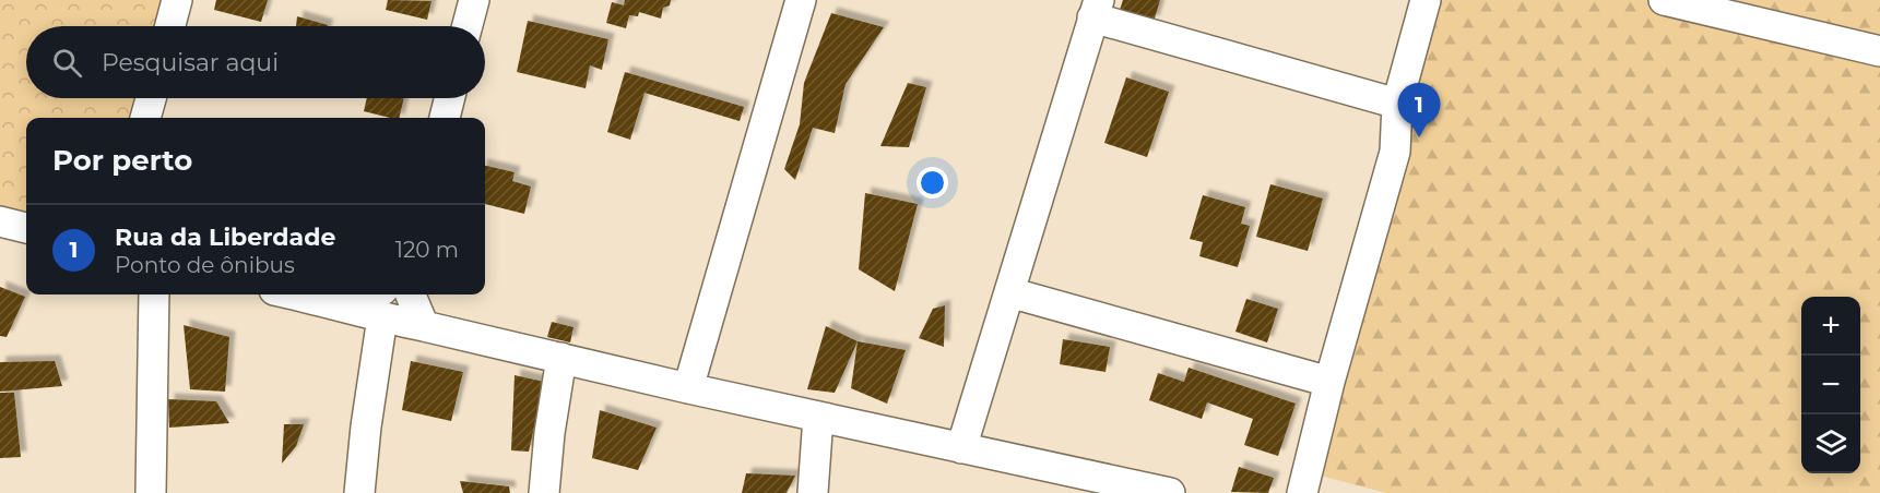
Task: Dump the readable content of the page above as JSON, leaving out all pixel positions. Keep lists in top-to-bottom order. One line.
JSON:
{"page":{"search":"Pesquisar aqui","pins":"1","heading":"Por perto","list":[{"mark":"1","name":"Rua da Liberdade","note":"Ponto de ônibus","value":"120 m"}],"map_buttons":["+","−"]}}
